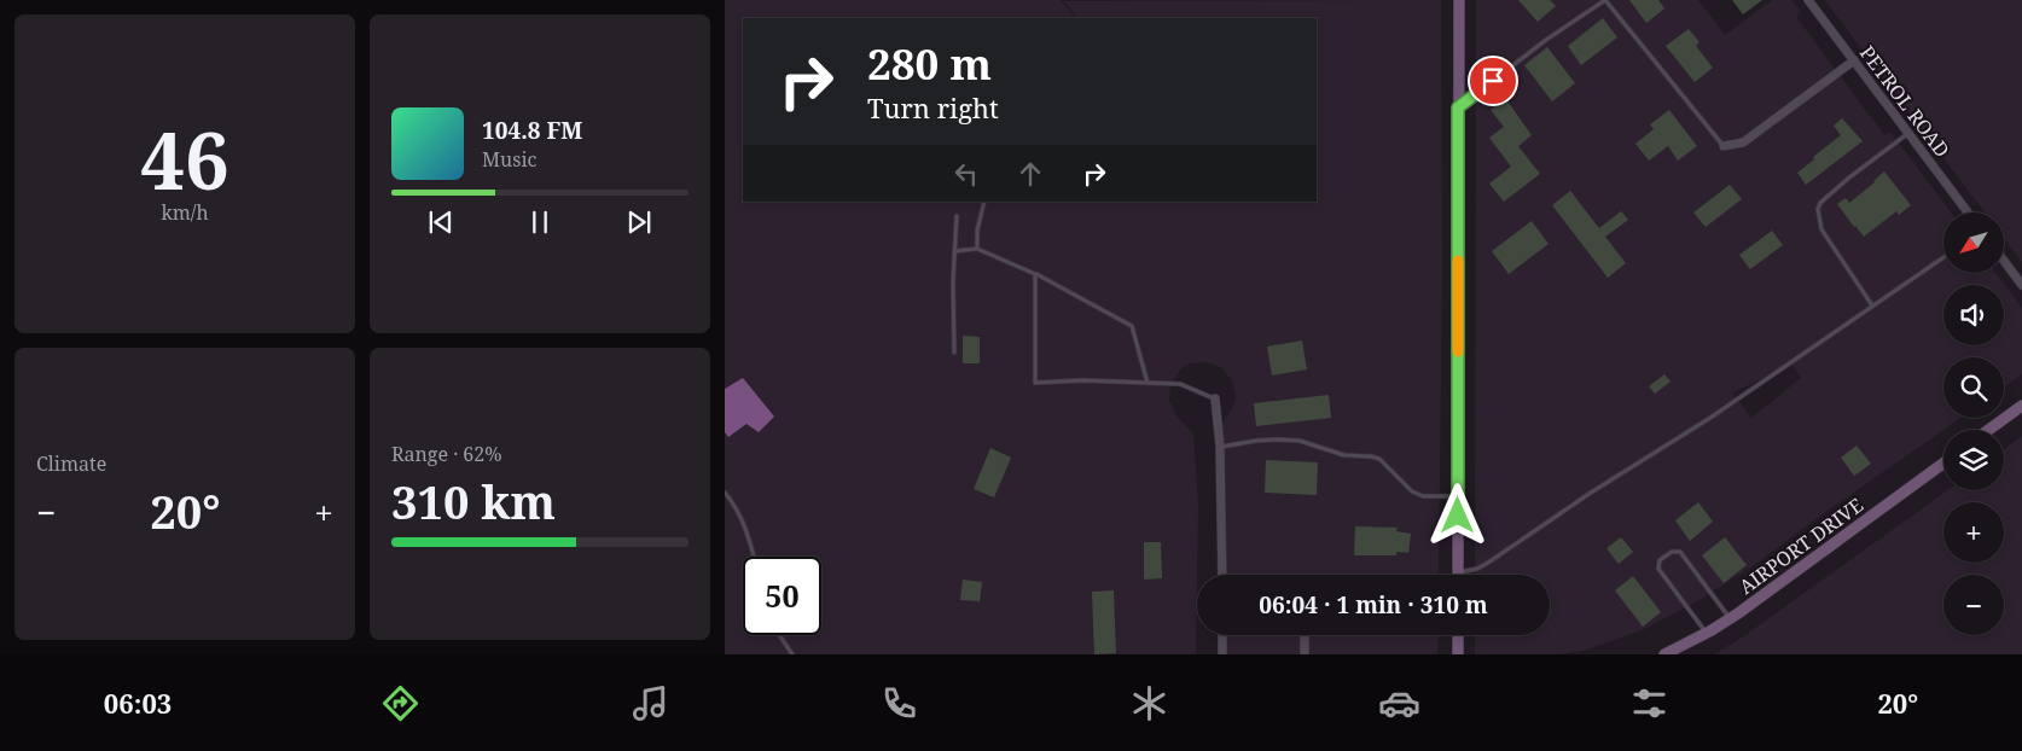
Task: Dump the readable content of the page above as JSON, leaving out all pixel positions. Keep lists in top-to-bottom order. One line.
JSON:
{"streets":{"main road":["AIRPORT DRIVE"],"street":["PETROL ROAD"]},"north":"bottom left","page":{"tile":[["46","km/h"],"Climate",["Range · 62%","310 km"]],"turn":["280 m","Turn right"],"song":["104.8 FM","Music"],"map_buttons":["+","−"],"heat":["−","20°","+"],"limit":"50","trip":"06:04 · 1 min · 310 m","tabs":["06:03","20°"]}}
